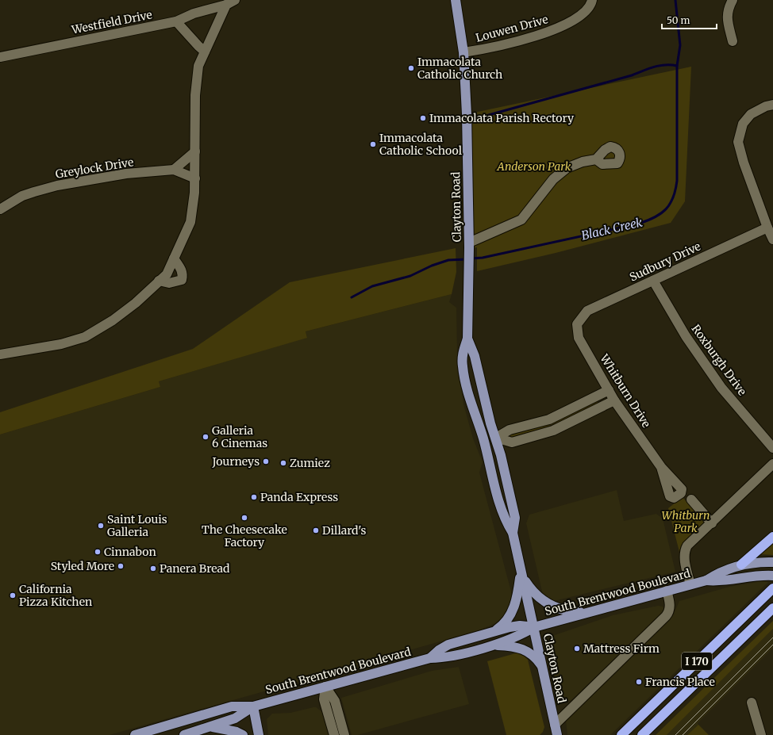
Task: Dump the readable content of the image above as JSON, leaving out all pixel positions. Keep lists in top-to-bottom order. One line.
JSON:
{"streets":{"highway":["I 170"],"main road":["Clayton Road","South Brentwood Boulevard"],"street":["Westfield Drive","Louwen Drive","Greylock Drive","Sudbury Drive","Roxburgh Drive","Whitburn Drive"]},"crossings":[["Louwen Drive","Clayton Road"],["Clayton Road","South Brentwood Boulevard"],["Sudbury Drive","Roxburgh Drive"],["Sudbury Drive","Whitburn Drive"]],"water":["Black Creek"],"parks":["Anderson Park","Whitburn Park"],"places":["Immacolata Catholic Church","Immacolata Parish Rectory","Immacolata Catholic School","Galleria 6 Cinemas","Journeys","Zumiez","Panda Express","The Cheesecake Factory","Saint Louis Galleria","Dillard's","Cinnabon","Styled More","Panera Bread","California Pizza Kitchen","Mattress Firm","Francis Place"],"scale_bar":"50 m"}
